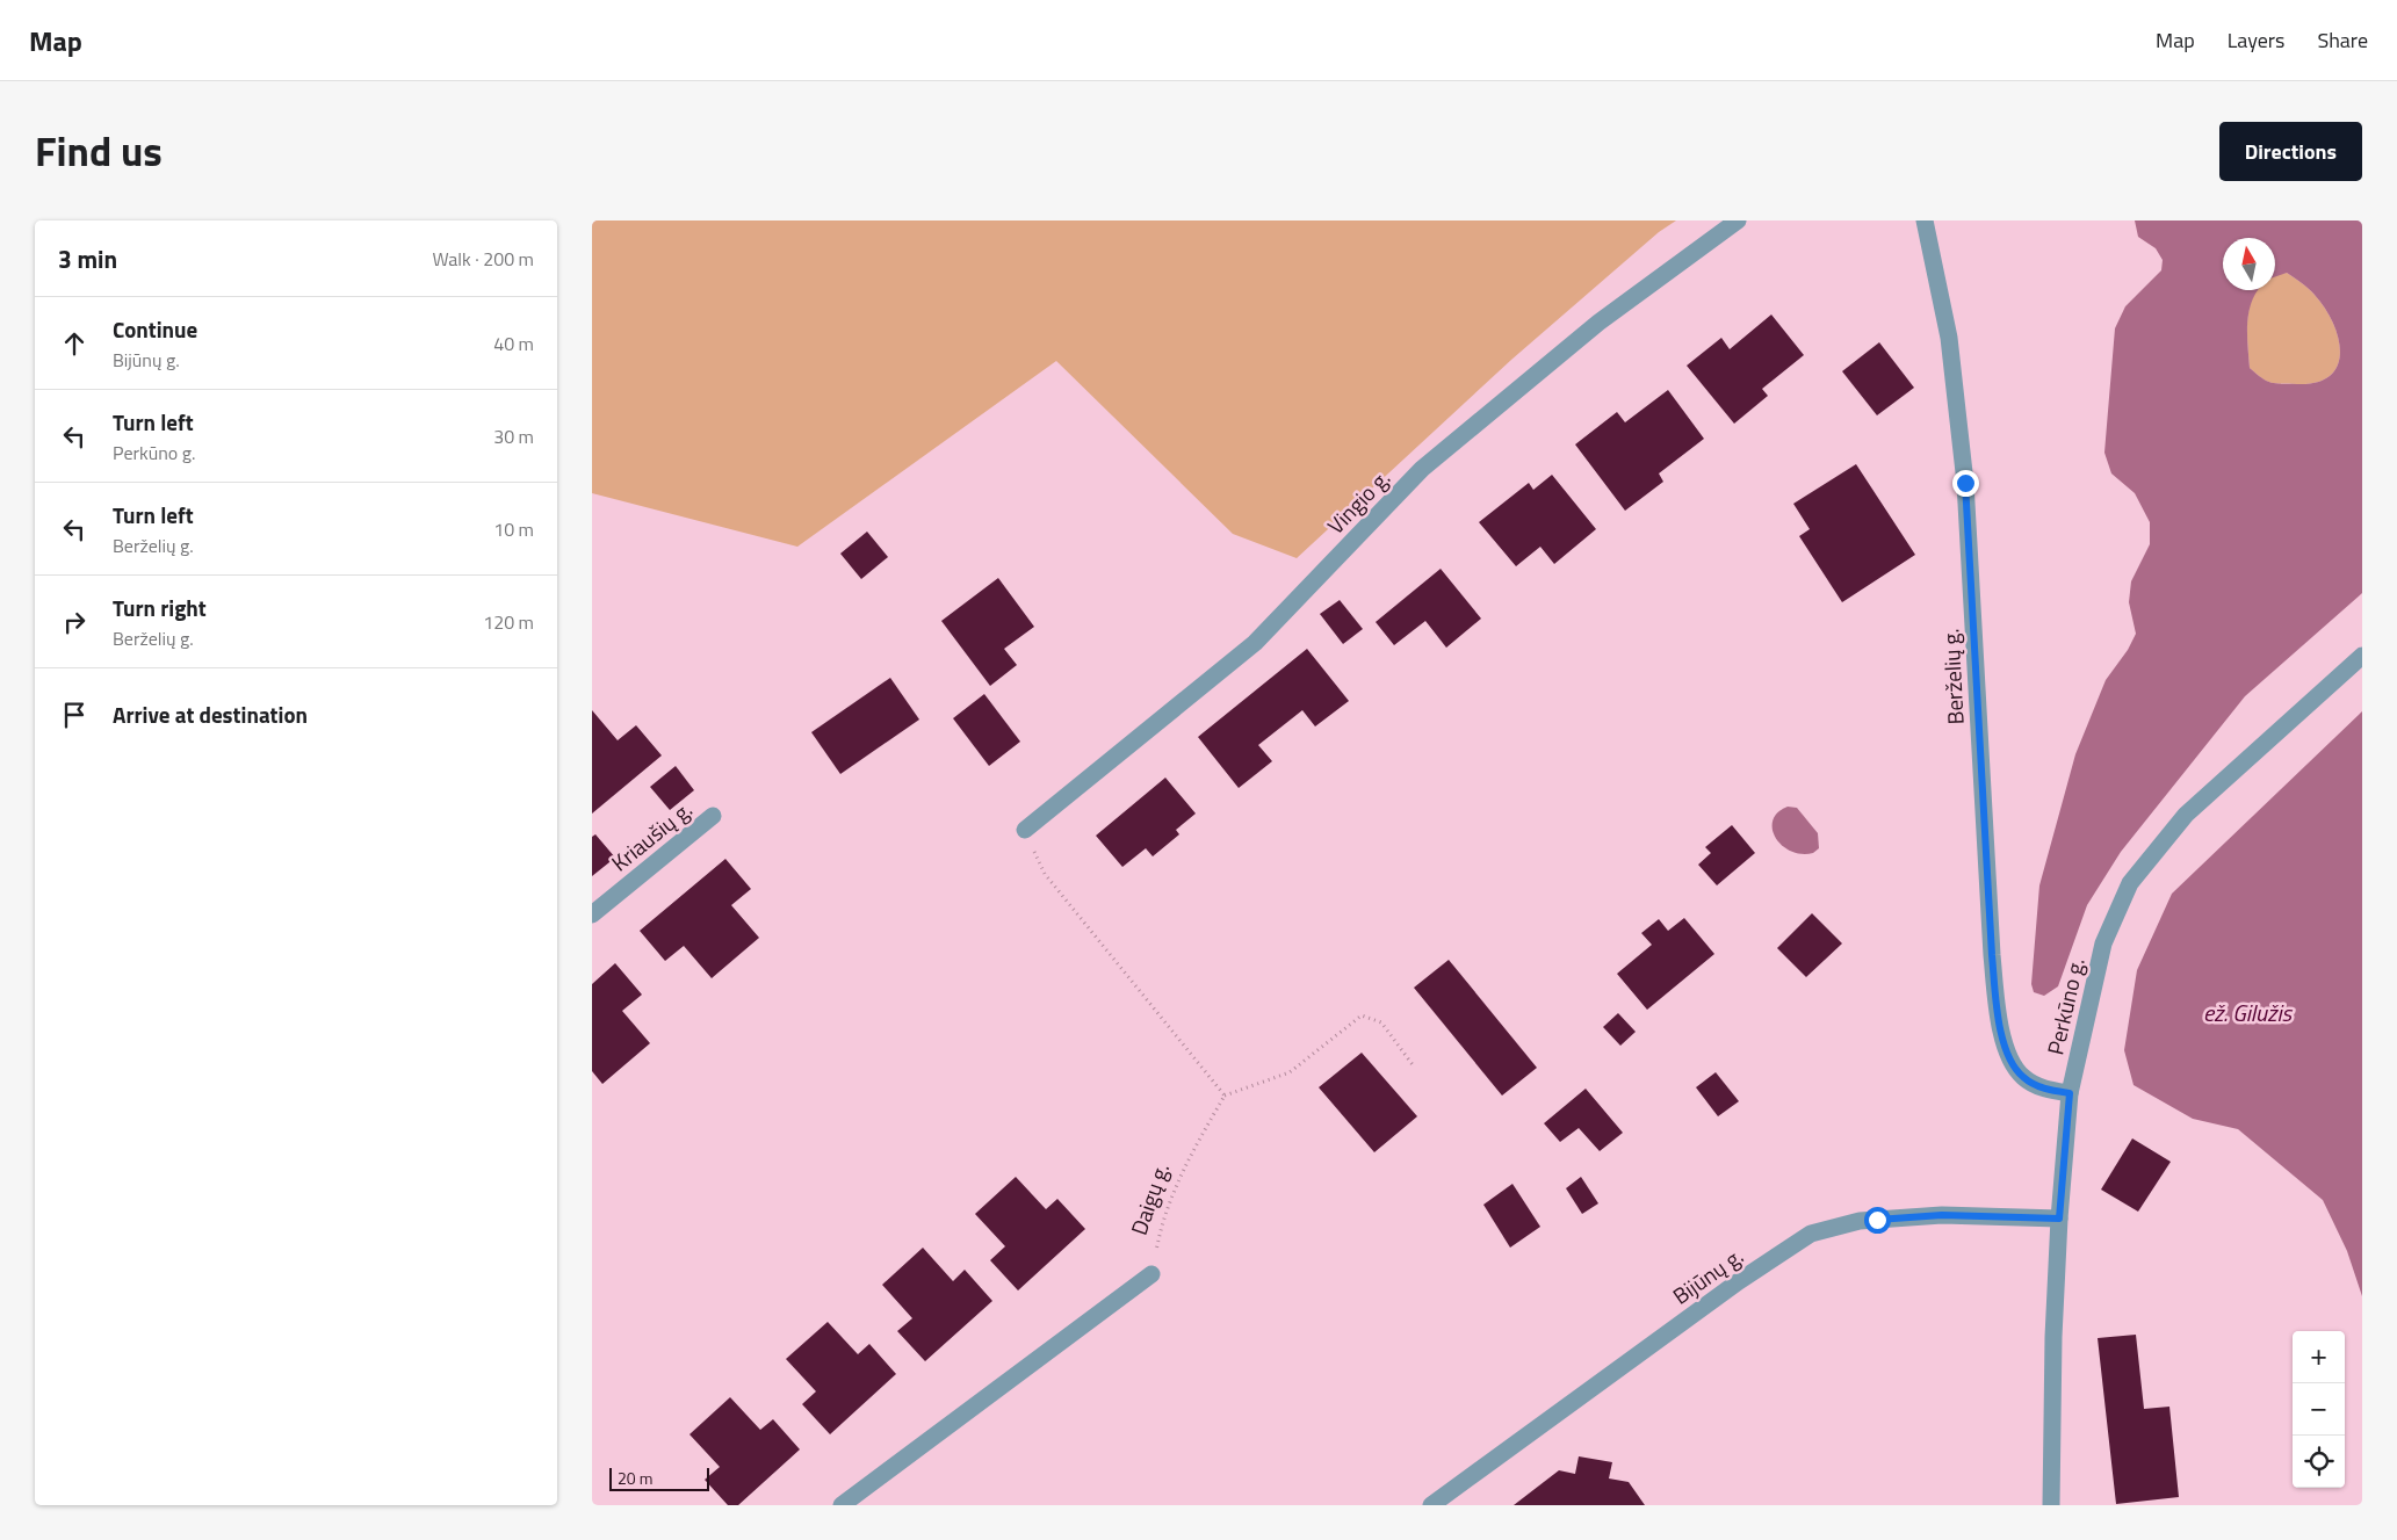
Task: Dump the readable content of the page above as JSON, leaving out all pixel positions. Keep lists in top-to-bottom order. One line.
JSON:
{"streets":{"street":["Vingio g.","Berželių g.","Kriaušių g.","Perkūno g.","Bijūnų g."],"path":["Daigų g."]},"crossings":[["Berželių g.","Perkūno g."],["Perkūno g.","Bijūnų g."]],"water":["ež. Gilužis"],"scale_bar":"20 m","north":"top","page":{"header":"Map","nav":["Map","Layers","Share"],"title":"Find us","buttons":"Directions","heading":["3 min","Walk · 200 m"],"list":[["Continue","Bijūnų g.","40 m"],["Turn left","Perkūno g.","30 m"],["Turn left","Berželių g.","10 m"],["Turn right","Berželių g.","120 m"],"Arrive at destination"],"map_buttons":["+","−"],"scale":"20 m"}}
